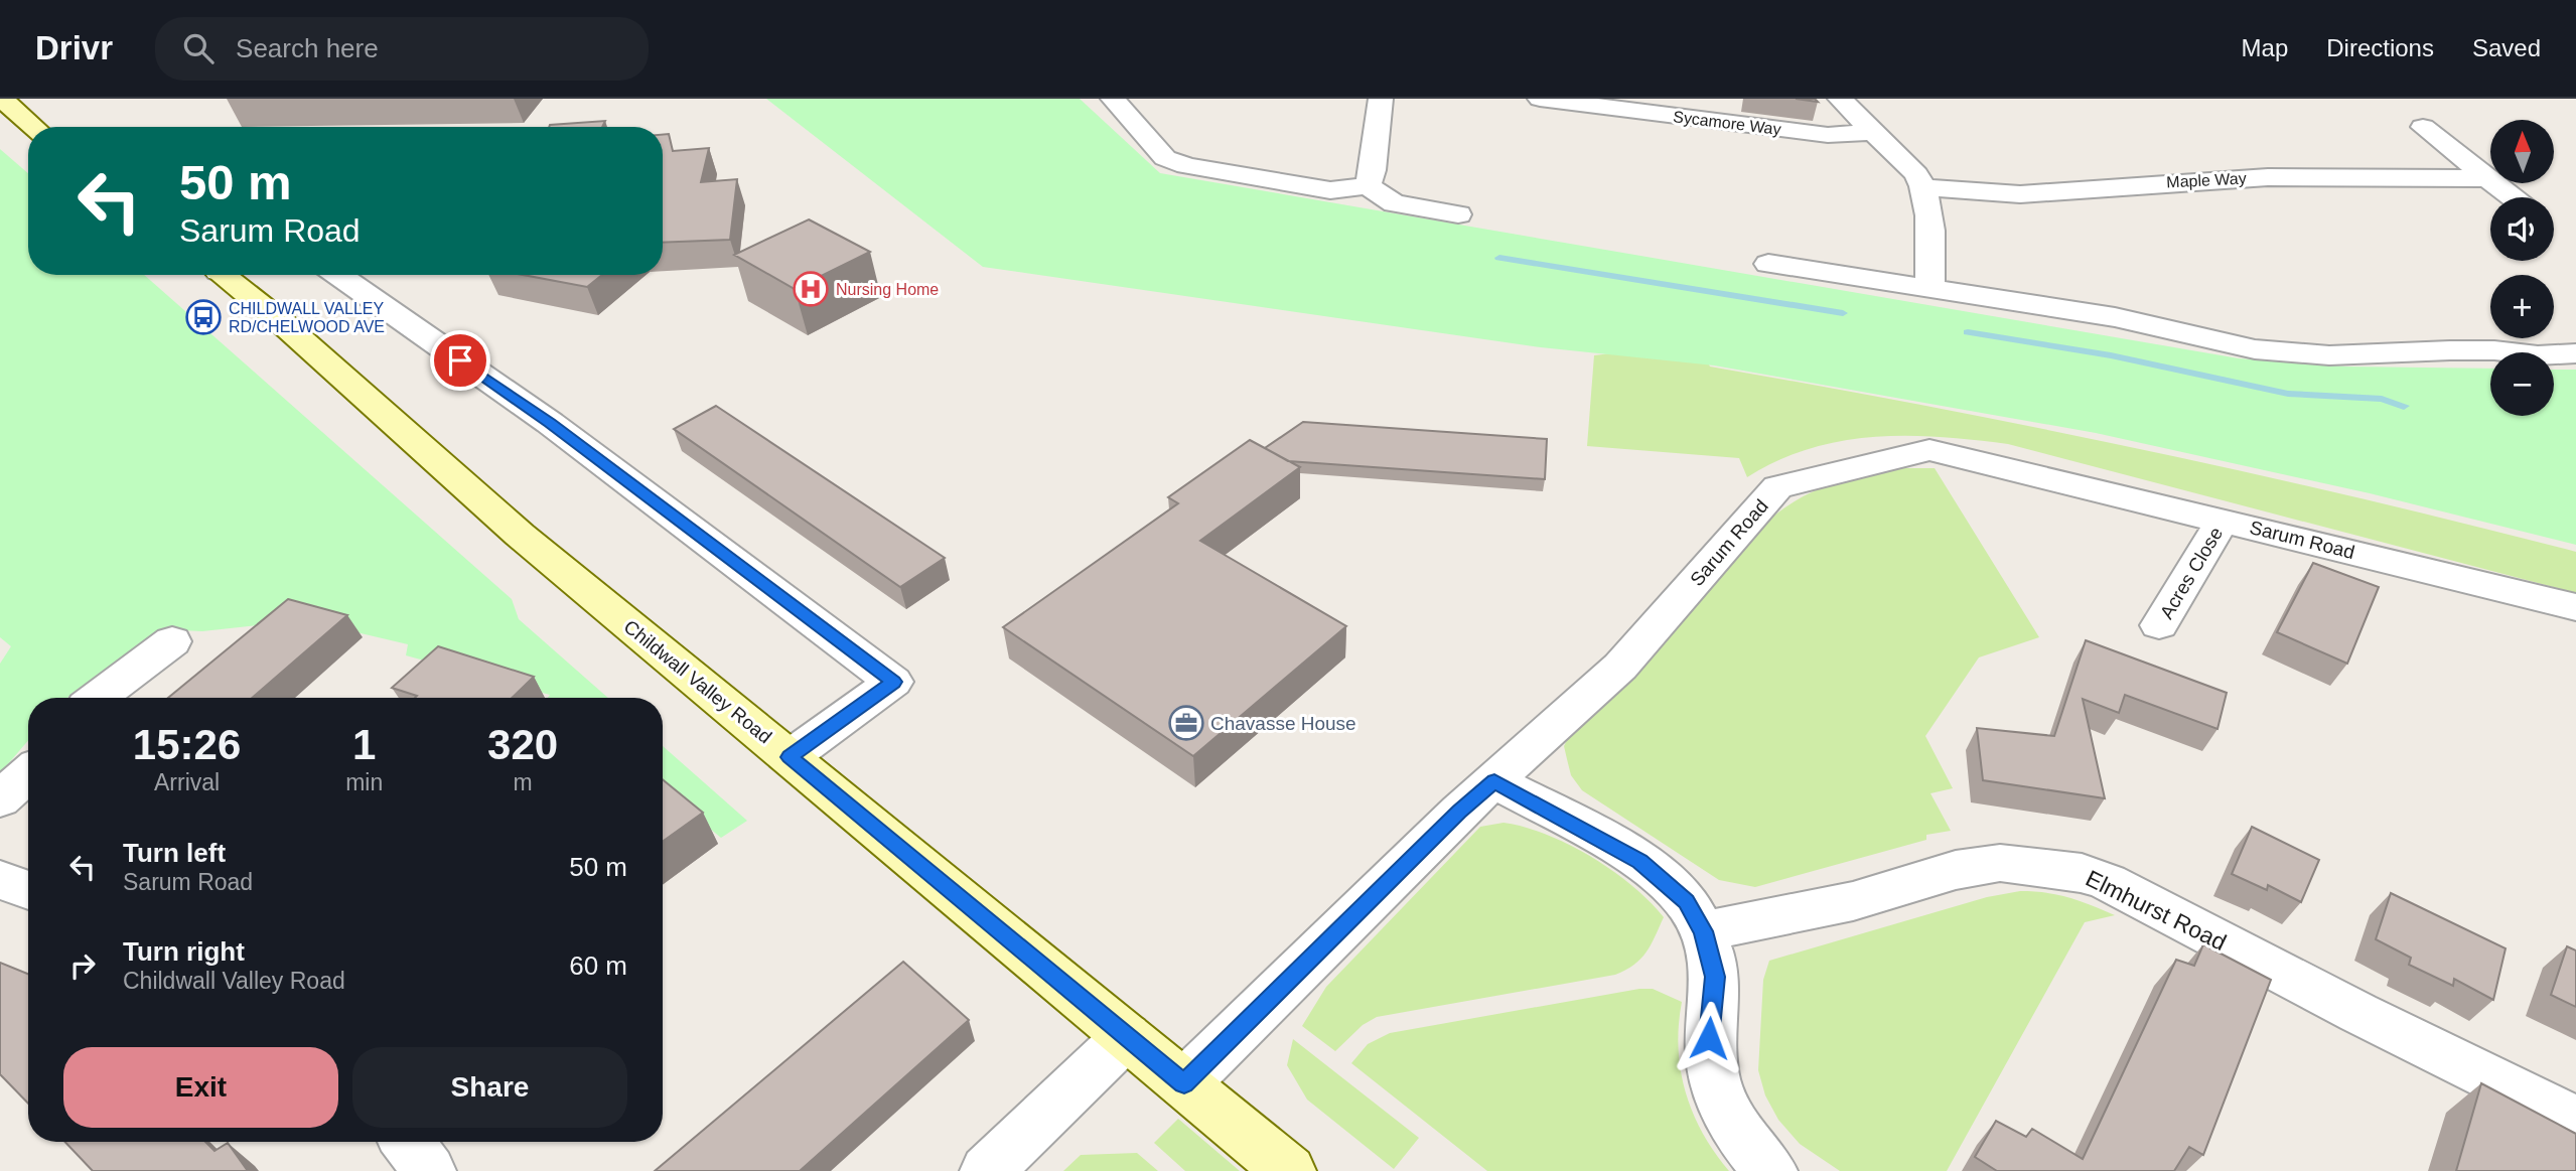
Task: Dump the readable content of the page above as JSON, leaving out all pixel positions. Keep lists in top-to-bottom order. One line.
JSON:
{"streets":{"main road":["Childwall Valley Road"],"street":["Sycamore Way","Maple Way","Sarum Road","Acres Close","Elmhurst Road"]},"crossings":[["Sarum Road","Acres Close"],["Sarum Road","Childwall Valley Road"]],"places":{"hospital":["Nursing Home"],"bus stop":["CHILDWALL VALLEY RD/CHELWOOD AVE"],"office":["Chavasse House"]},"north":"top","page":{"header":"Drivr","search":"Search here","nav":["Map","Directions","Saved"],"map_buttons":["+","−"],"turn":["50 m","Sarum Road"],"eta":["15:26","Arrival","1","min","320","m"],"list":[{"name":"Turn left","note":"Sarum Road","value":"50 m"},{"name":"Turn right","note":"Childwall Valley Road","value":"60 m"}],"buttons":["Exit","Share"]}}
